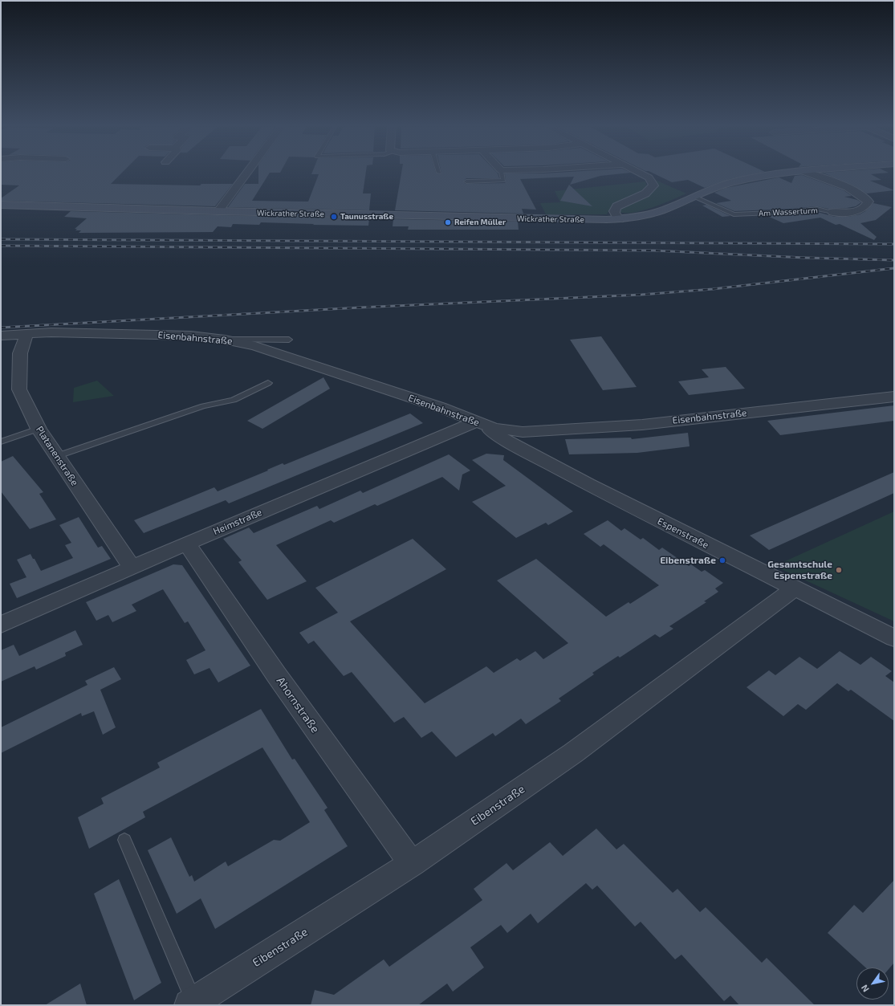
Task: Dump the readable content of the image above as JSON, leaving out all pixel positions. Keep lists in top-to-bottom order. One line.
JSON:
{"streets":{"main road":["Wickrather Straße"],"street":["Am Wasserturm","Eisenbahnstraße","Platanenstraße","Heimstraße","Espenstraße","Ahornstraße","Eibenstraße"]},"crossings":[["Am Wasserturm","Wickrather Straße"],["Eisenbahnstraße","Platanenstraße"],["Eisenbahnstraße","Heimstraße"],["Eisenbahnstraße","Espenstraße"],["Platanenstraße","Heimstraße"],["Heimstraße","Espenstraße"],["Heimstraße","Ahornstraße"],["Espenstraße","Eibenstraße"],["Ahornstraße","Eibenstraße"]],"places":["Taunusstraße","Reifen Müller","Eibenstraße","Gesamtschule Espenstraße"],"north":"bottom left"}
